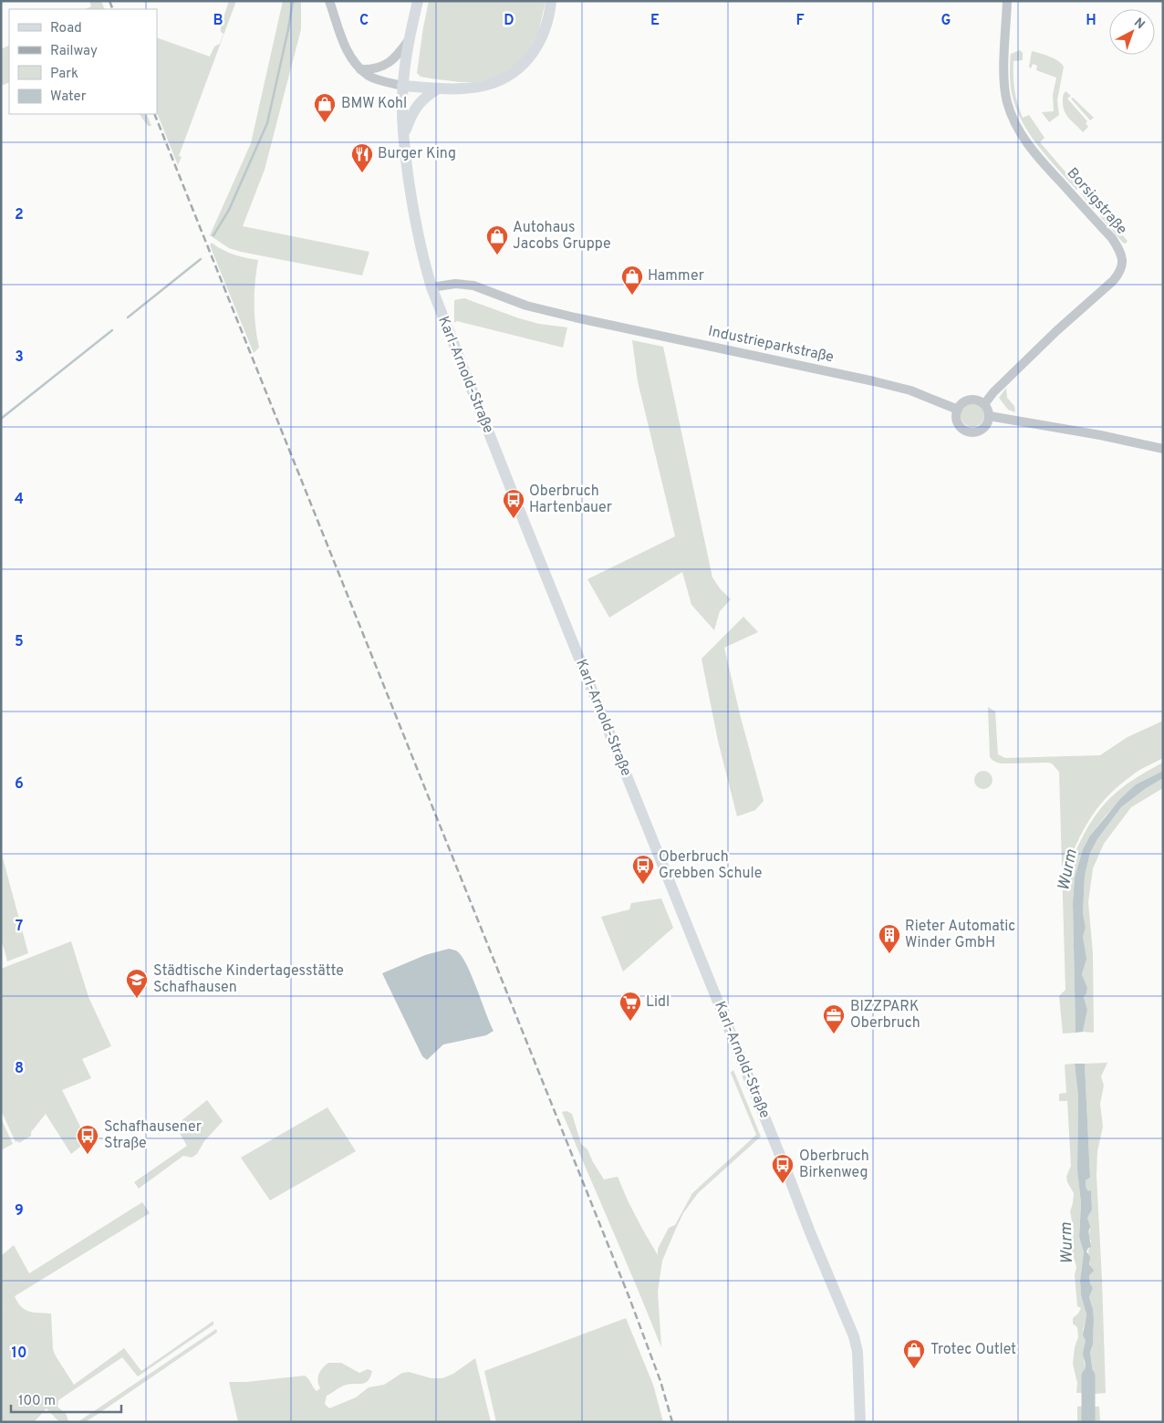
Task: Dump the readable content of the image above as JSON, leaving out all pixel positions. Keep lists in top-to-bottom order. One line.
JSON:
{"streets":{"main road":["Karl-Arnold-Straße"],"street":["Borsigstraße","Industrieparkstraße"]},"crossings":[["Borsigstraße","Industrieparkstraße"],["Industrieparkstraße","Karl-Arnold-Straße"]],"water":["Wurm"],"places":{"shop":["BMW Kohl","Autohaus Jacobs Gruppe","Hammer","Trotec Outlet"],"restaurant":["Burger King"],"bus stop":["Oberbruch Hartenbauer","Oberbruch Grebben Schule","Schafhausener Straße","Oberbruch Birkenweg"],"building":["Rieter Automatic Winder GmbH"],"school or university":["Städtische Kindertagesstätte Schafhausen"],"supermarket":["Lidl"],"office":["BIZZPARK Oberbruch"]},"legend":["Road","Railway","Park","Water"],"scale_bar":"100 m","north":"top right","grid":{"columns":["B","C","D","E","F","G","H"],"rows":["2","3","4","5","6","7","8","9","10"]}}
